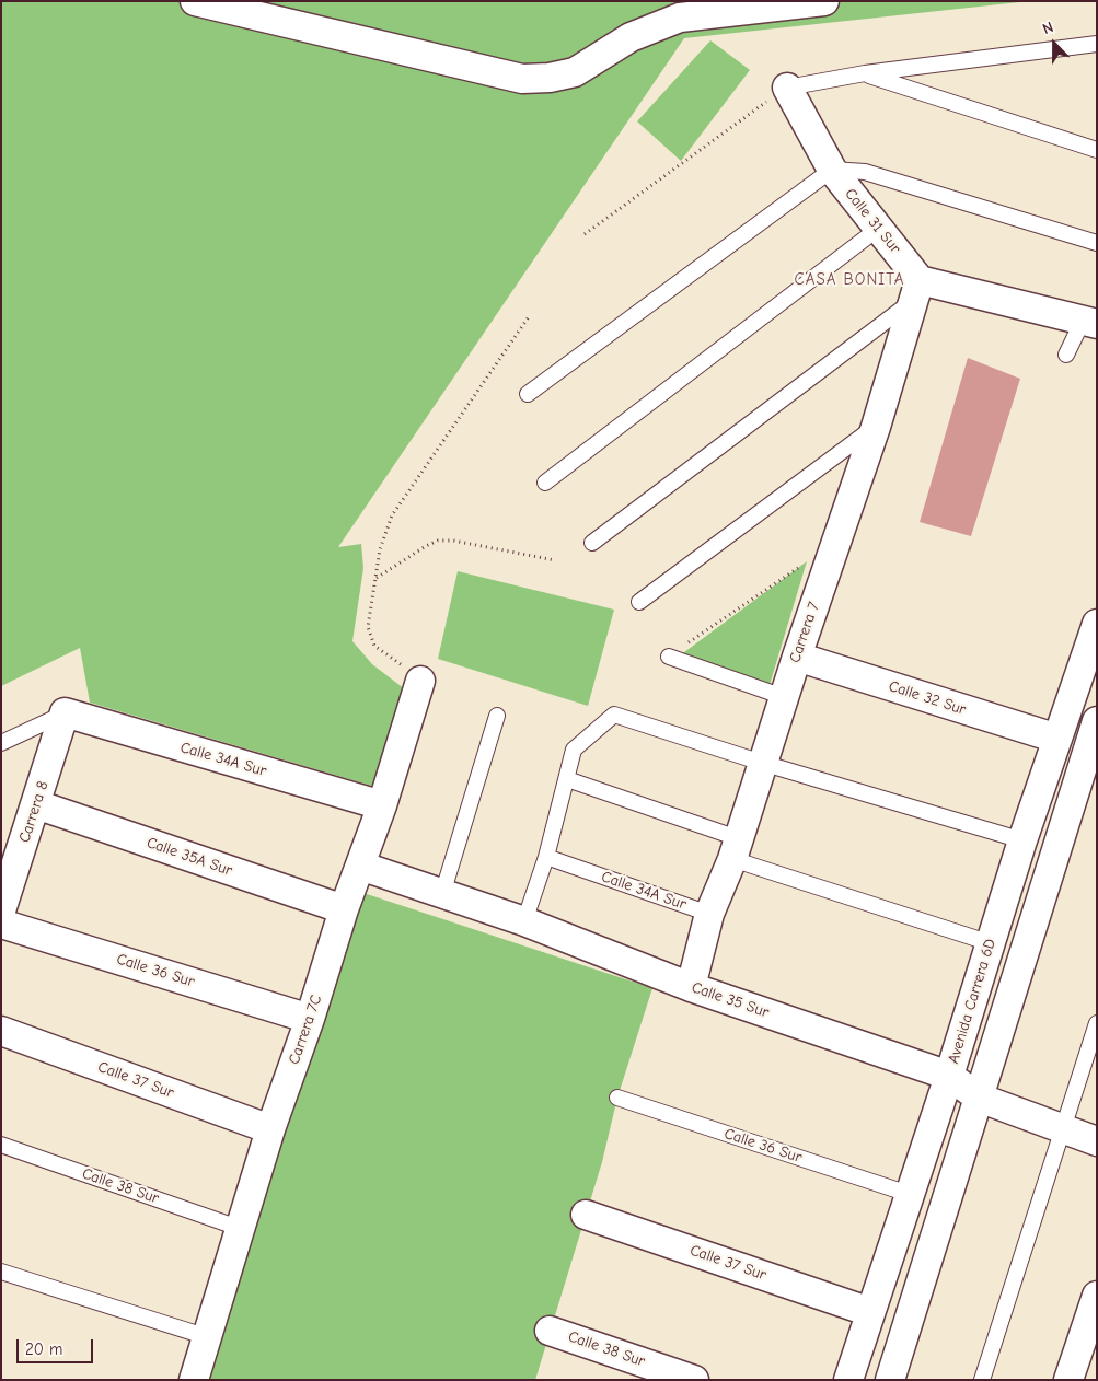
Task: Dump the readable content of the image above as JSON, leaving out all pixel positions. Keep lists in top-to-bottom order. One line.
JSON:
{"streets":{"street":["Calle 31 Sur","Carrera 7","Calle 32 Sur","Calle 34A Sur","Carrera 8","Calle 35A Sur","Calle 36 Sur","Calle 35 Sur","Avenida Carrera 6D","Carrera 7C","Calle 37 Sur","Calle 38 Sur"]},"crossings":[["Calle 31 Sur","Carrera 7"],["Carrera 7","Calle 32 Sur"],["Carrera 7","Calle 34A Sur"],["Carrera 7","Calle 35 Sur"],["Calle 32 Sur","Avenida Carrera 6D"],["Calle 34A Sur","Carrera 8"],["Calle 34A Sur","Carrera 7C"],["Carrera 8","Calle 35A Sur"],["Calle 35A Sur","Carrera 7C"],["Calle 36 Sur","Avenida Carrera 6D"],["Calle 36 Sur","Carrera 7C"],["Calle 35 Sur","Avenida Carrera 6D"],["Calle 35 Sur","Carrera 7C"],["Avenida Carrera 6D","Calle 37 Sur"],["Carrera 7C","Calle 37 Sur"],["Carrera 7C","Calle 38 Sur"]],"districts":["CASA BONITA"],"scale_bar":"20 m","north":"top"}
